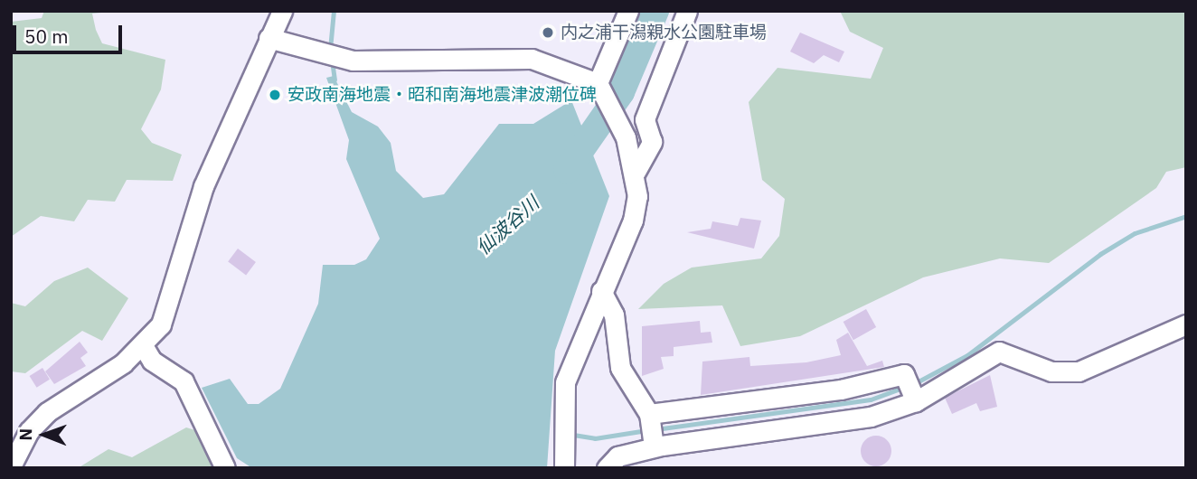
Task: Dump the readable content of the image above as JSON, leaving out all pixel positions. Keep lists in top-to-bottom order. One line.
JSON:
{"water":["仙波谷川"],"places":["内之浦干潟親水公園駐車場","安政南海地震・昭和南海地震津波潮位碑"],"scale_bar":"50 m","north":"left"}
